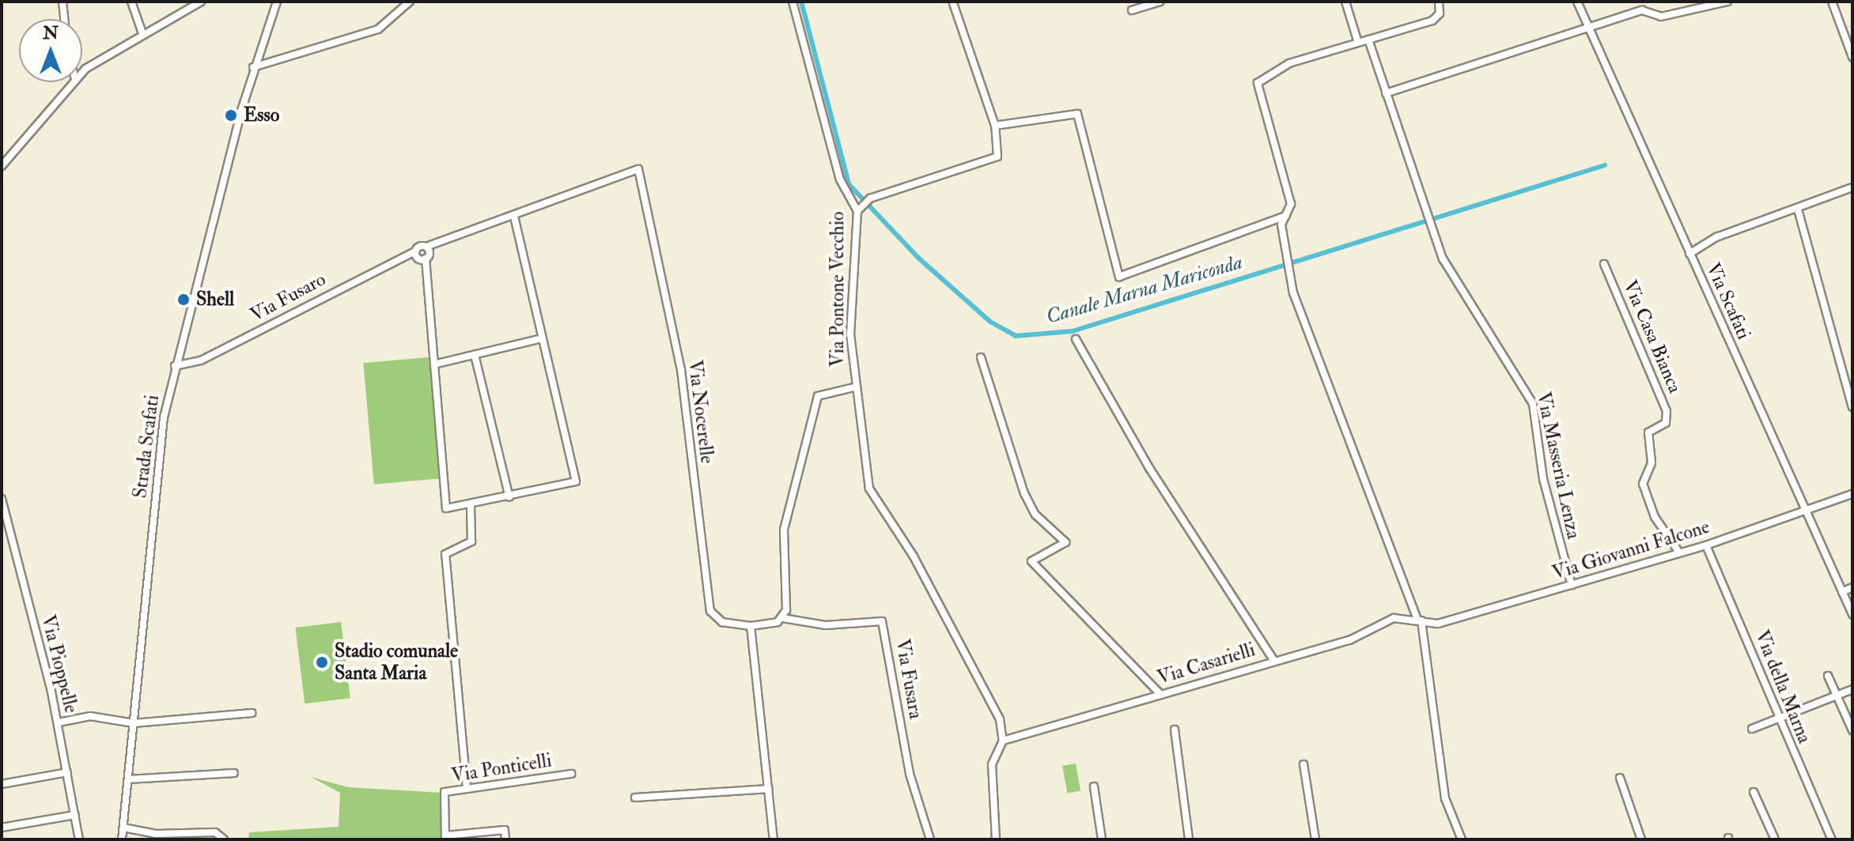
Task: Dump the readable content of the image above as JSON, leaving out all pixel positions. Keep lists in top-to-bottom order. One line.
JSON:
{"streets":{"street":["Via Pontone Vecchio","Via Fusaro","Via Scafati","Via Casa Bianca","Via Nocerelle","Strada Scafati","Via Masseria Lenza","Via Giovanni Falcone","Via Pioppelle","Via Casarielli","Via Fusara","Via della Marna","Via Ponticelli"]},"crossings":[["Via Pontone Vecchio","Via Casarielli"],["Via Fusaro","Via Nocerelle"],["Via Fusaro","Strada Scafati"],["Via Scafati","Via Giovanni Falcone"],["Via Casa Bianca","Via Giovanni Falcone"],["Via Nocerelle","Via Fusara"],["Via Masseria Lenza","Via Giovanni Falcone"],["Via Giovanni Falcone","Via Casarielli"],["Via Giovanni Falcone","Via della Marna"]],"water":["Canale Marna Mariconda"],"places":["Esso","Shell","Stadio comunale Santa Maria"],"north":"top"}
